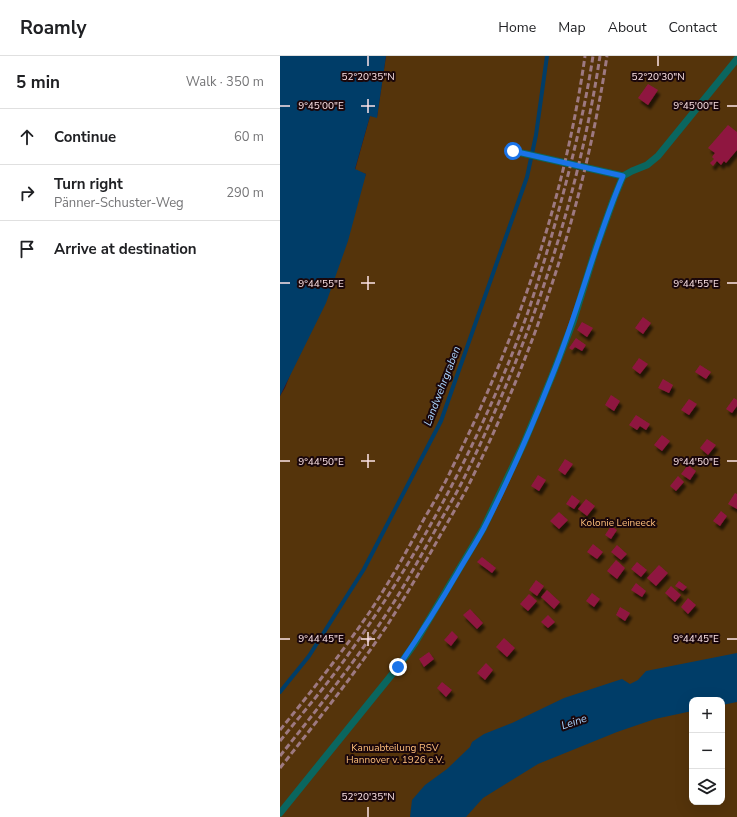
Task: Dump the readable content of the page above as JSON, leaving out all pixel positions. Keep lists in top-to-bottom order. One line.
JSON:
{"water":["Landwehrgraben","Leine"],"parks":["Kolonie Leineeck","Kanuabteilung RSV Hannover v. 1926 e.V."],"page":{"header":"Roamly","nav":["Home","Map","About","Contact"],"heading":["5 min","Walk · 350 m"],"list":[["Continue","60 m"],["Turn right","Pänner-Schuster-Weg","290 m"],"Arrive at destination"],"map_buttons":["+","−"]},"coordinates":["52°20'35\"N","52°20'30\"N","9°45'00\"E","9°44'55\"E","9°44'50\"E","9°44'45\"E"]}
